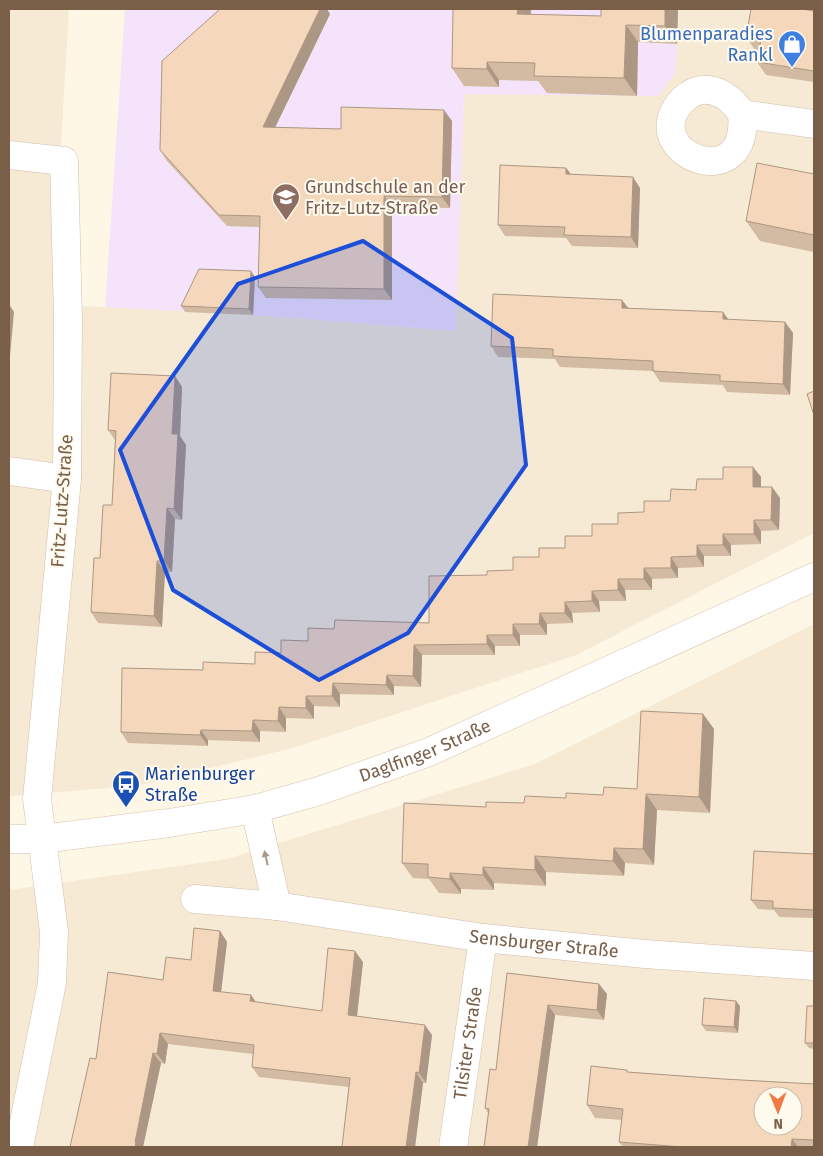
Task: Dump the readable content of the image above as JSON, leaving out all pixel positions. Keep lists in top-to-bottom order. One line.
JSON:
{"streets":{"street":["Fritz-Lutz-Straße","Daglfinger Straße","Sensburger Straße","Tilsiter Straße"]},"crossings":[["Fritz-Lutz-Straße","Daglfinger Straße"],["Sensburger Straße","Tilsiter Straße"]],"places":{"shop":["Blumenparadies Rankl"],"school or university":["Grundschule an der Fritz-Lutz-Straße"],"bus stop":["Marienburger Straße"]},"north":"bottom"}
